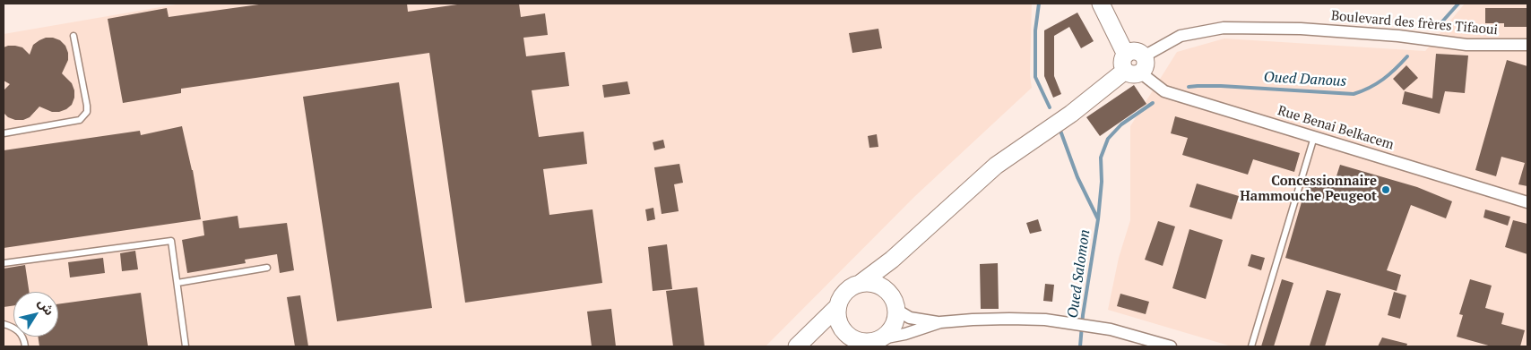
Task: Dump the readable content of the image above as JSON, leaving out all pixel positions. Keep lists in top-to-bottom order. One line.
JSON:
{"streets":{"street":["Boulevard des frères Tifaoui","Rue Benai Belkacem"]},"water":["Oued Danous","Oued Salomon"],"places":["Concessionnaire Hammouche Peugeot"],"north":"top right"}
